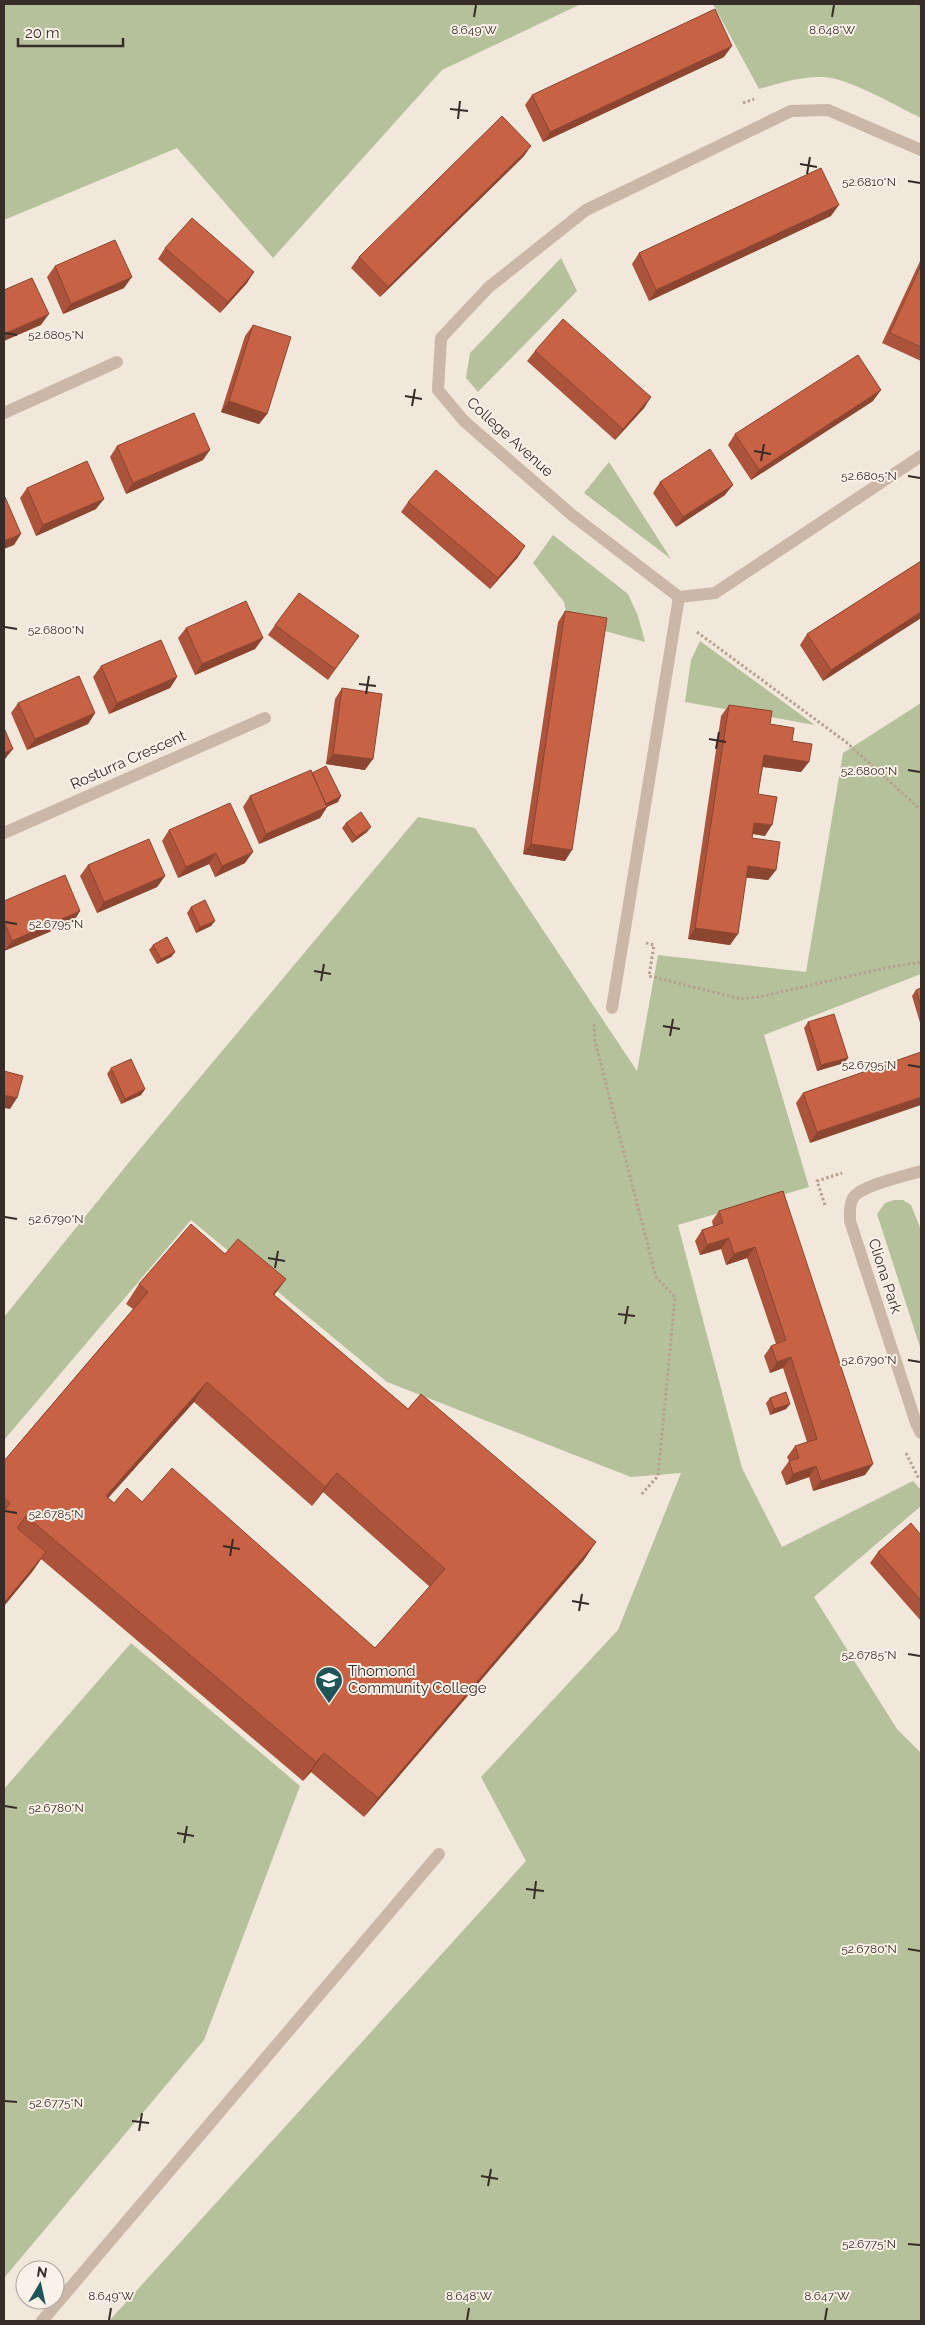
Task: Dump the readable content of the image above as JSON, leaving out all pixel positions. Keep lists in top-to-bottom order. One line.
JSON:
{"streets":{"street":["College Avenue","Rosturra Crescent","Cliona Park"]},"places":{"school or university":["Thomond Community College"]},"scale_bar":"20 m","north":"top","coordinates":["8.648°W","8.649°W","52.6810°N","52.6805°N","52.6800°N","52.6795°N","52.6790°N","52.6785°N","52.6780°N","52.6775°N","8.647°W"]}
